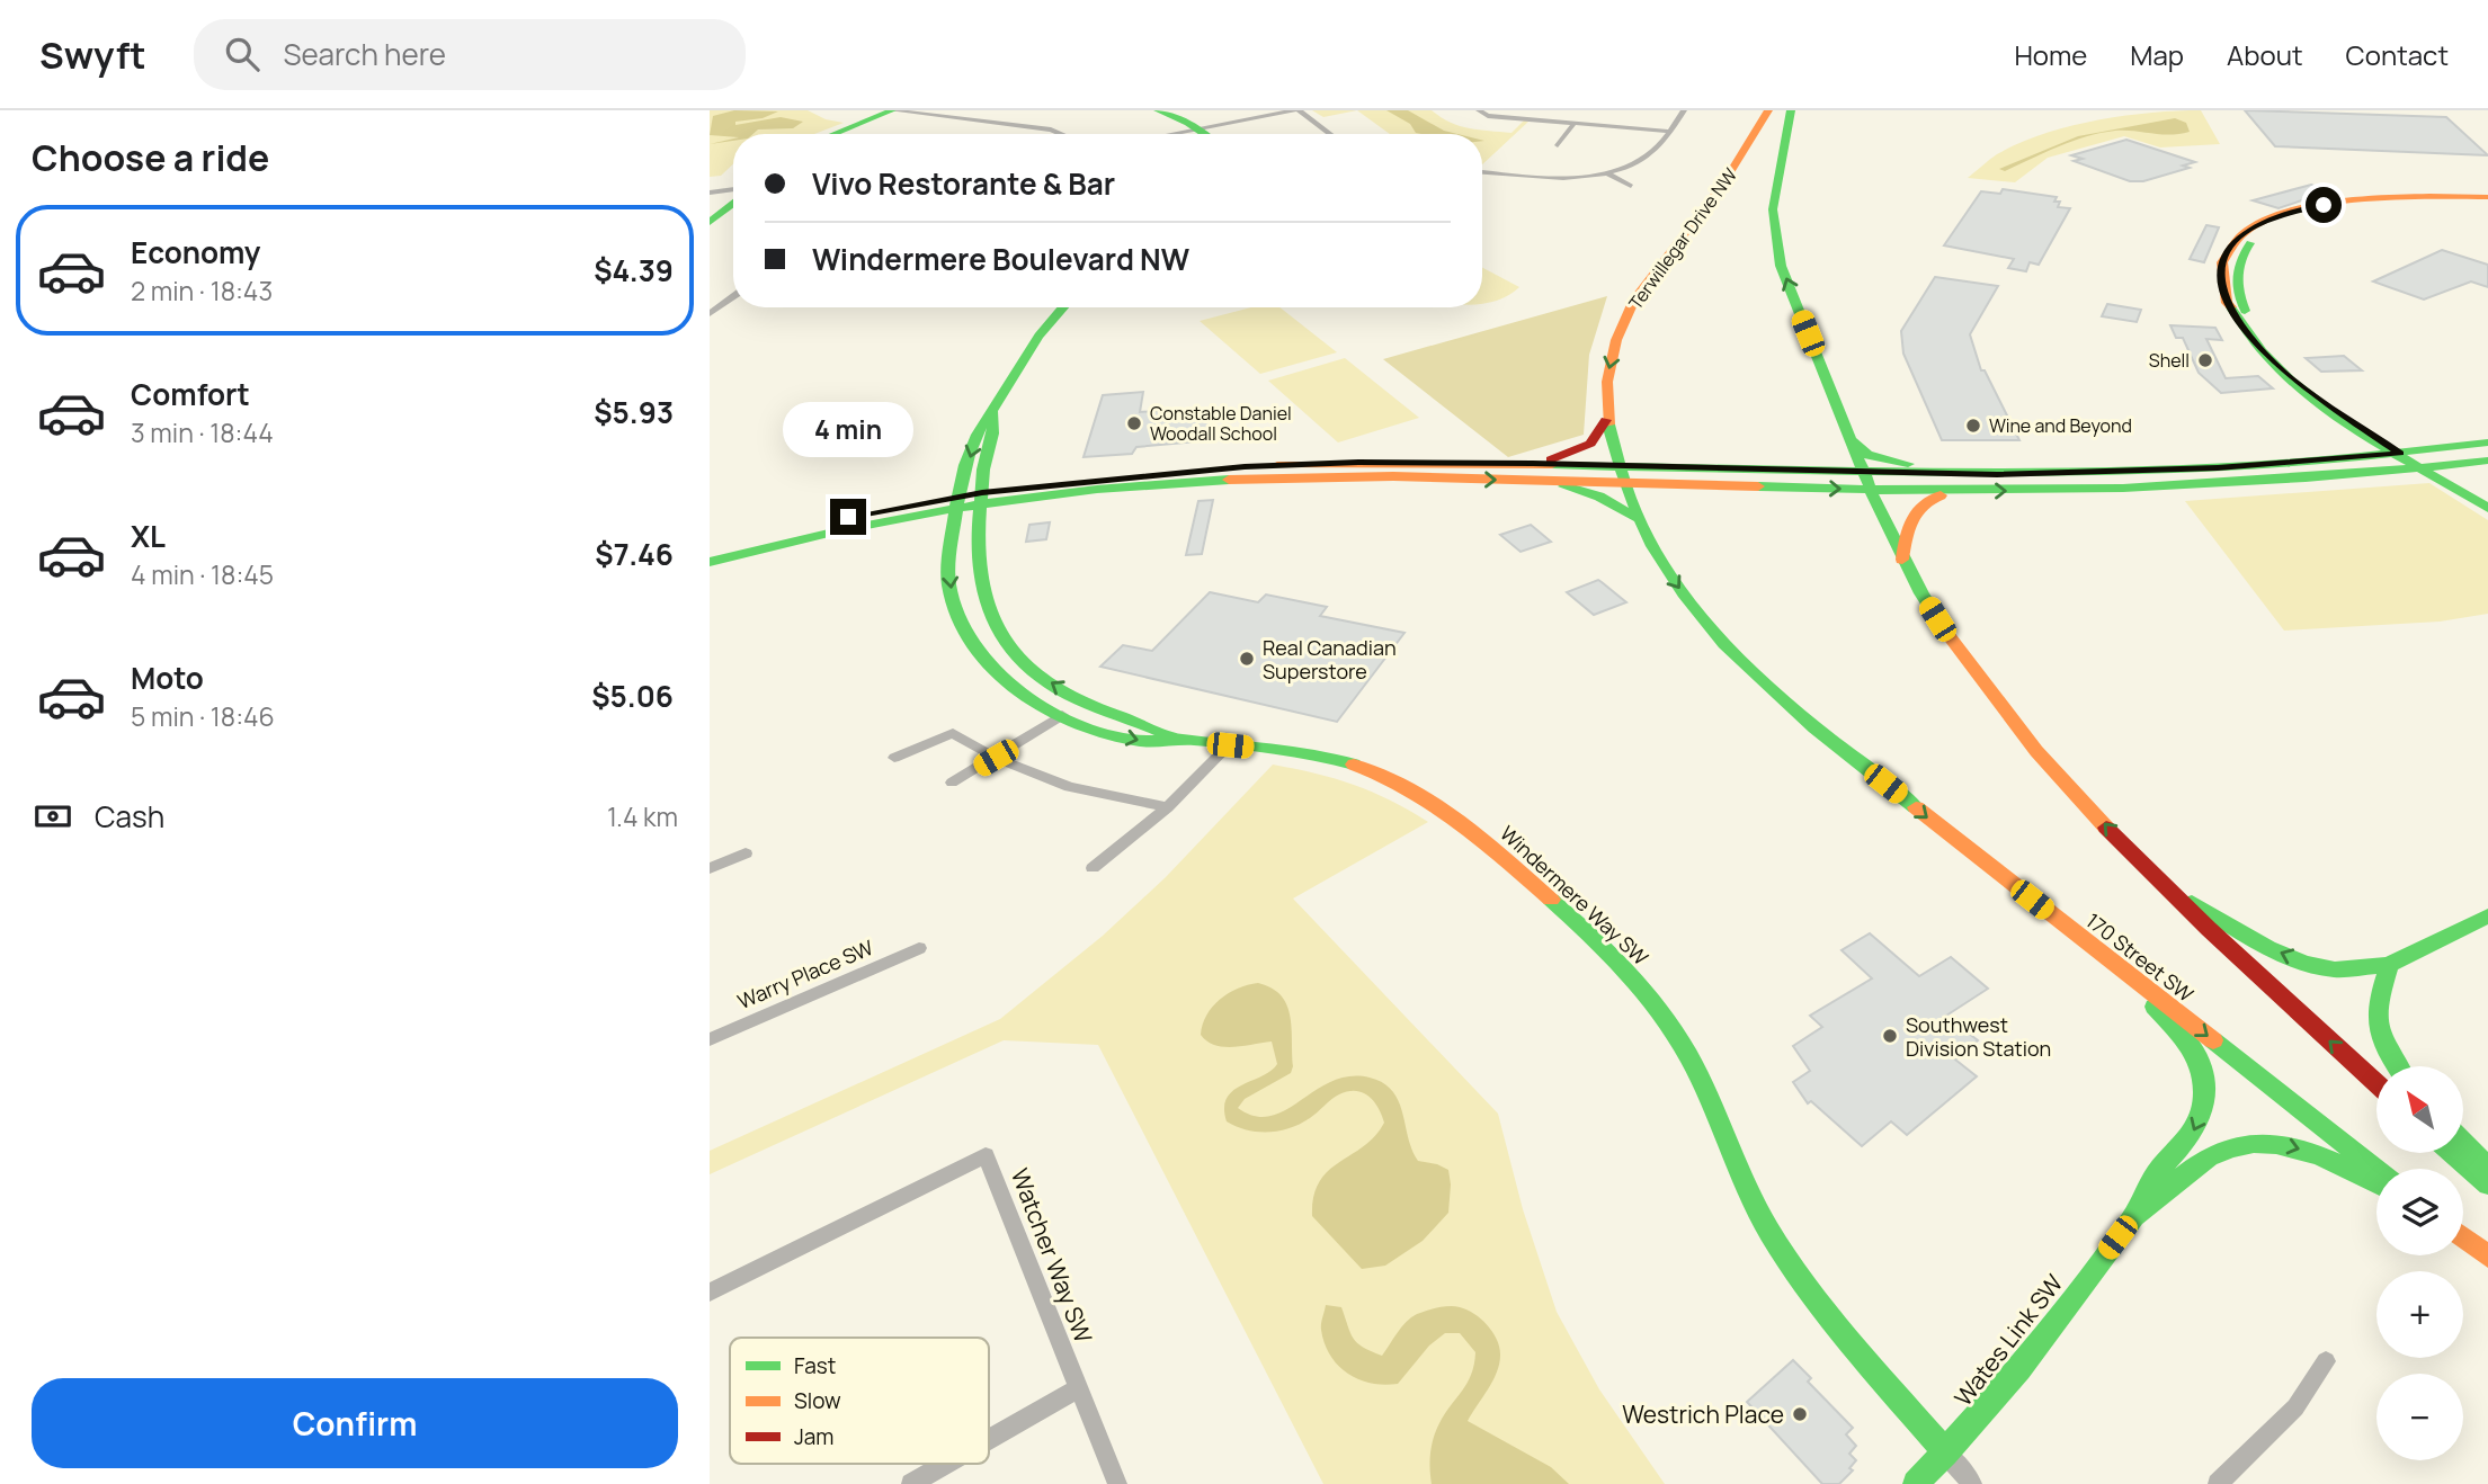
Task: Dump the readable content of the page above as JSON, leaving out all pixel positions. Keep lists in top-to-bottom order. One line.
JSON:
{"streets":{"main road":["Terwillegar Drive NW","Windermere Way SW","170 Street SW","Wates Link SW"],"street":["Warry Place SW","Watcher Way SW"]},"crossings":[["Terwillegar Drive NW","170 Street SW"],["Windermere Way SW","Wates Link SW"]],"one_way":["Terwillegar Drive NW"],"places":["Shell","Constable Daniel Woodall School","Wine and Beyond","Real Canadian Superstore","Southwest Division Station","Westrich Place"],"legend":["Fast","Slow","Jam"],"north":"top left","page":{"header":"Swyft","search":"Search here","nav":["Home","Map","About","Contact"],"heading":"Choose a ride","banner":["Vivo Restorante & Bar","Windermere Boulevard NW"],"list":[{"name":"Economy","note":"2 min · 18:43","value":"$4.39"},{"name":"Comfort","note":"3 min · 18:44","value":"$5.93"},{"name":"XL","note":"4 min · 18:45","value":"$7.46"},{"name":"Moto","note":"5 min · 18:46","value":"$5.06"}],"bubble":"4 min","pay":["Cash","1.4 km"],"map_buttons":["+","−"],"buttons":"Confirm"}}
